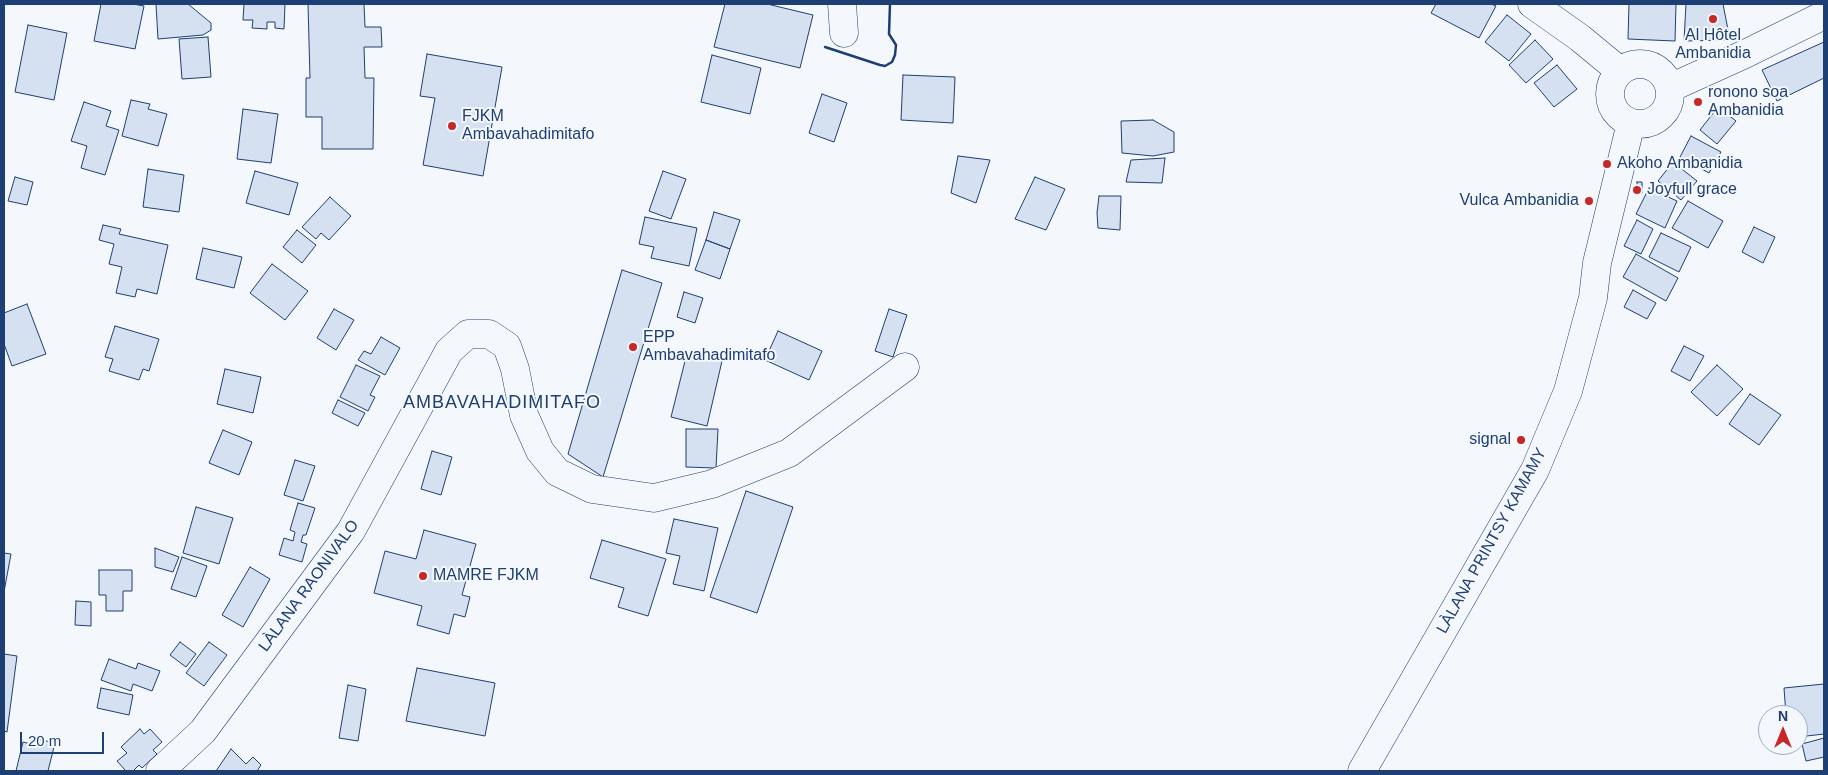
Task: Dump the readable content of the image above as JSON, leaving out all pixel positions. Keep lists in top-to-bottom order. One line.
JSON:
{"streets":{"street":["LÀLANA PRINTSY KAMAMY","LÀLANA RAONIVALO"]},"districts":["AMBAVAHADIMITAFO"],"places":["Al Hôtel Ambanidia","ronono soa Ambanidia","FJKM Ambavahadimitafo","Akoho Ambanidia","Joyfull grace","Vulca Ambanidia","EPP Ambavahadimitafo","signal","MAMRE FJKM"],"scale_bar":"20 m","north":"top"}
